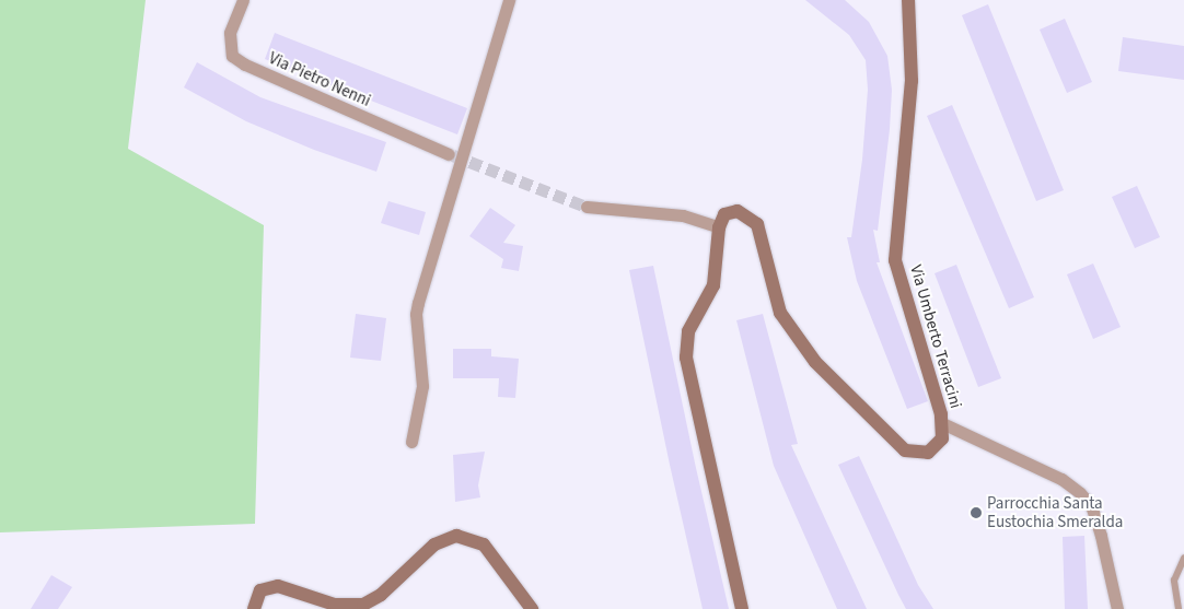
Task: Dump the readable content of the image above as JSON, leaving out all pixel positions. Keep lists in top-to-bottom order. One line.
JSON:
{"streets":{"street":["Via Pietro Nenni","Via Umberto Terracini"]},"places":["Parrocchia Santa Eustochia Smeralda"]}
